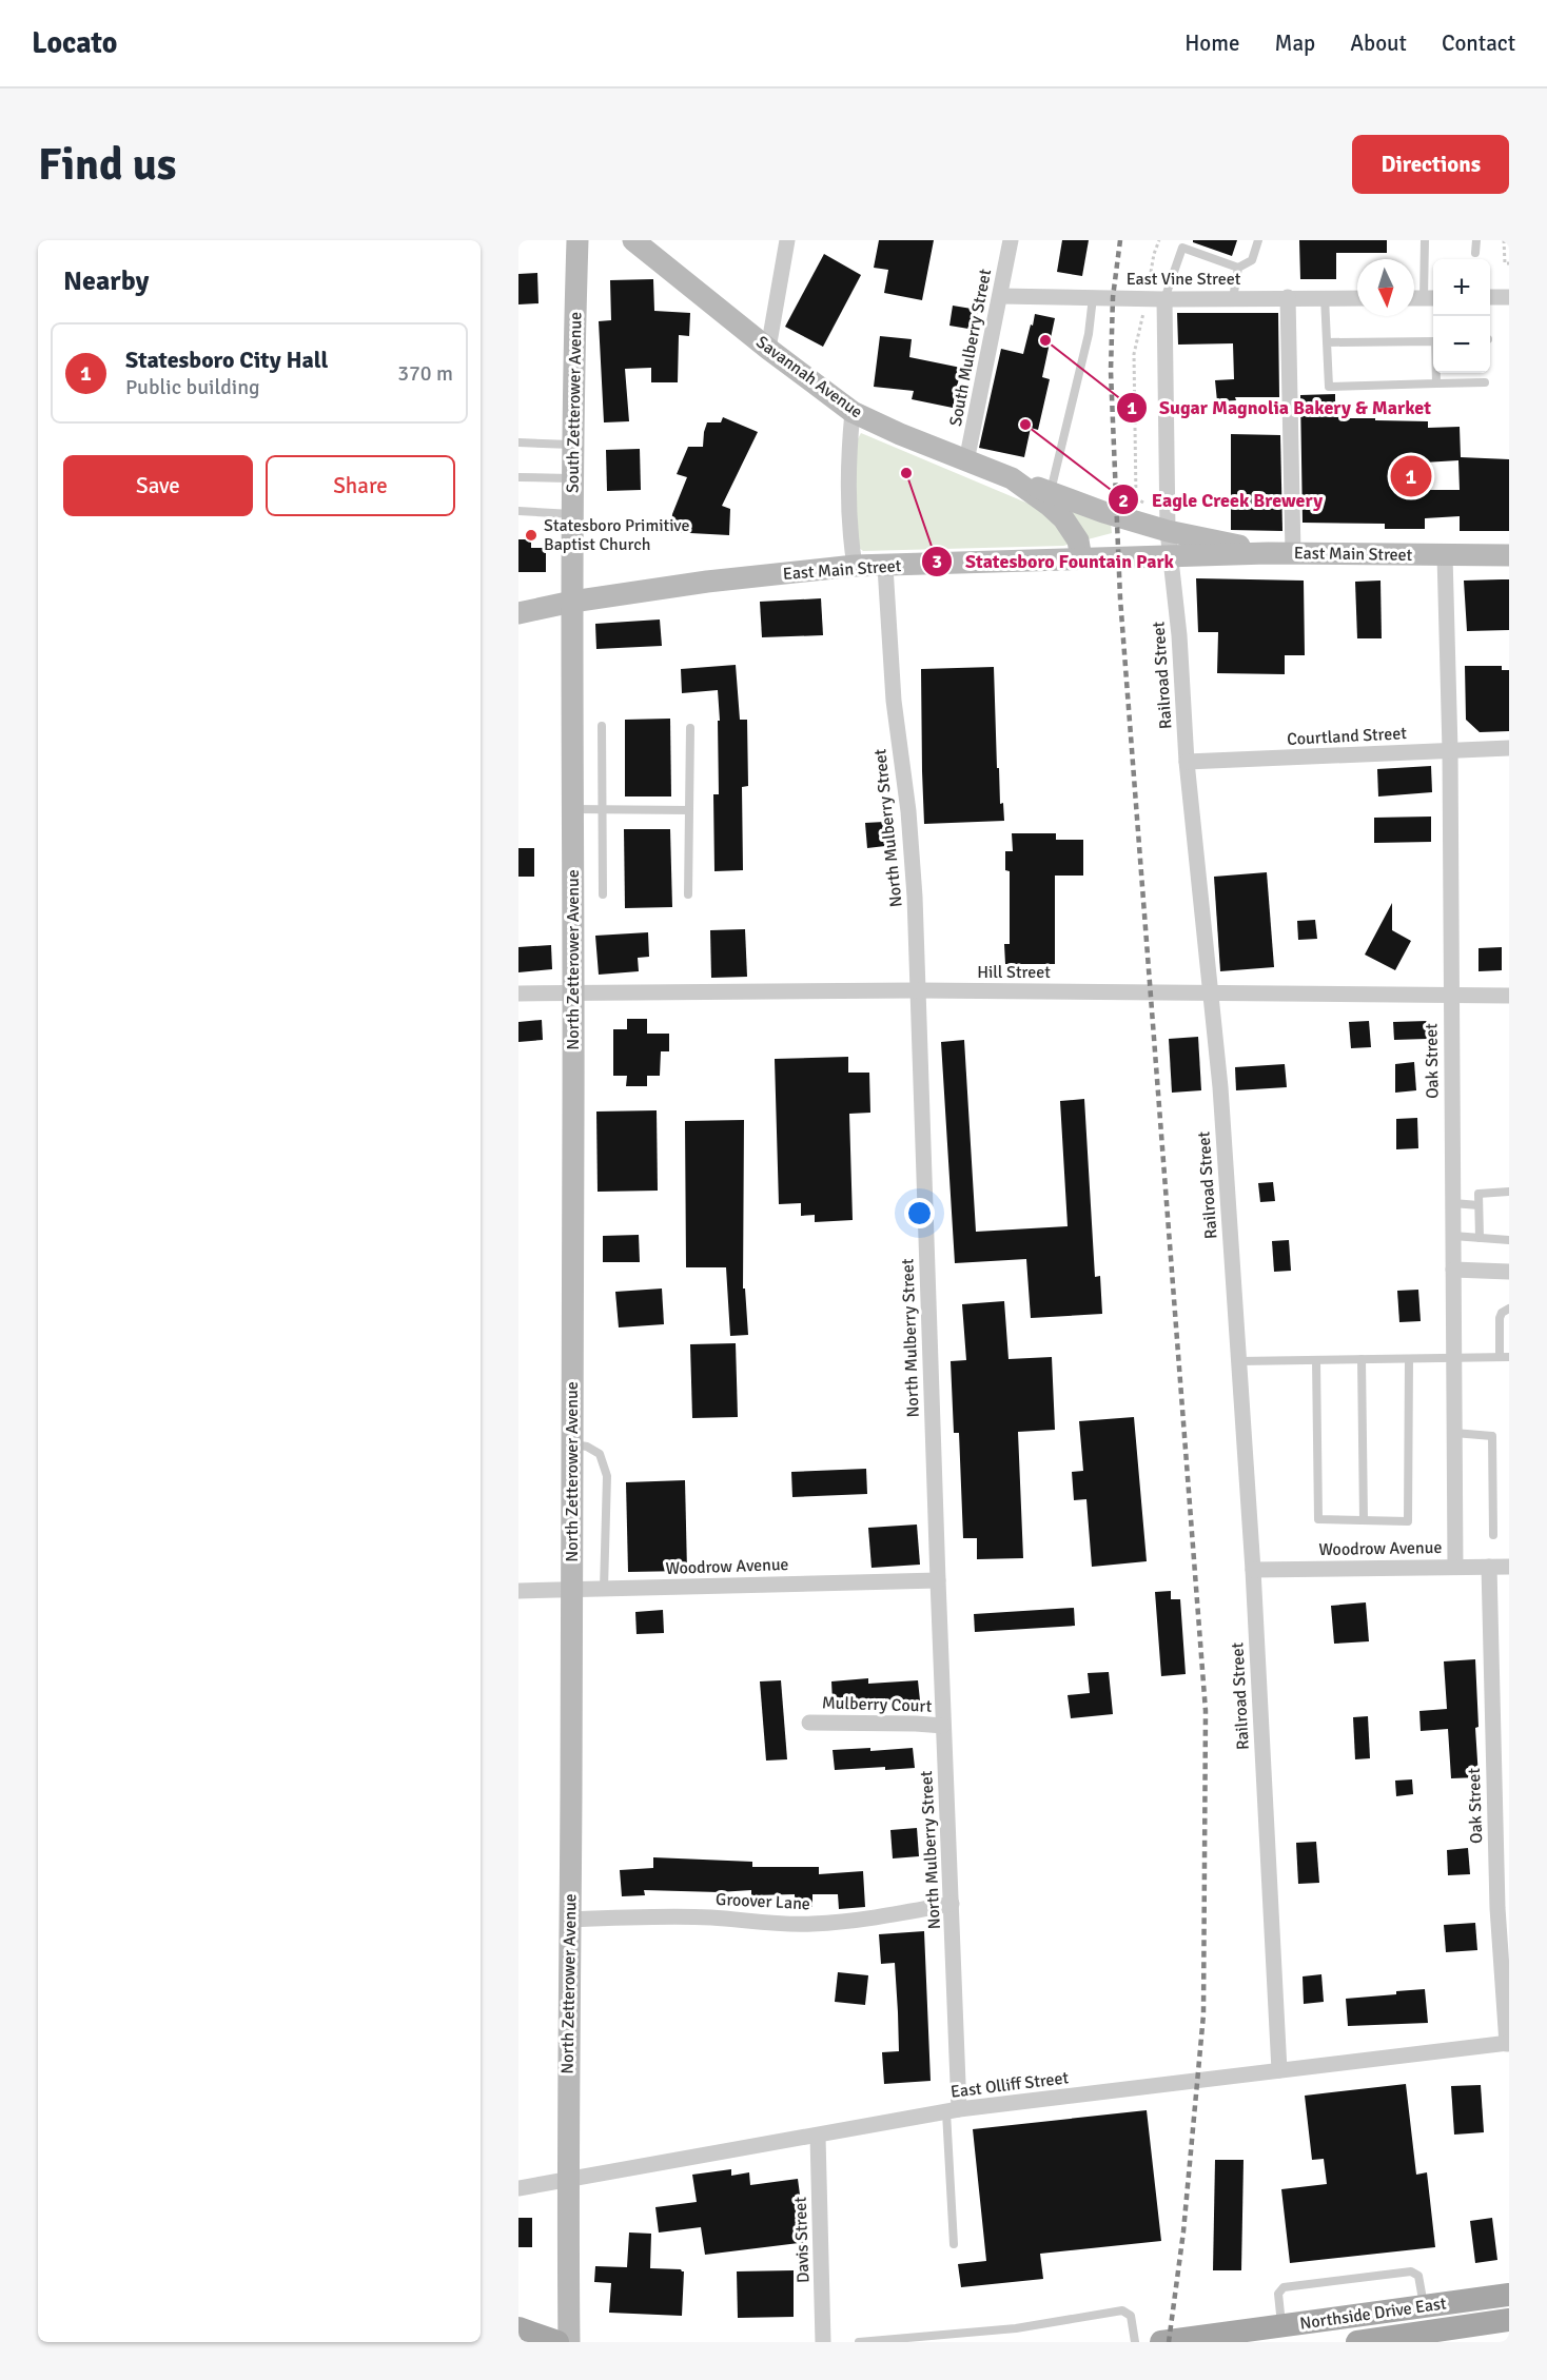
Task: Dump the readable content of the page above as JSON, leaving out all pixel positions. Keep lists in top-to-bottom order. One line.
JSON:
{"streets":{"main road":["Northside Drive East"],"street":["East Vine Street","South Mulberry Street","Savannah Avenue","South Zetterower Avenue","East Main Street","Railroad Street","Courtland Street","North Mulberry Street","North Zetterower Avenue","Hill Street","Oak Street","Woodrow Avenue","Mulberry Court","Groover Lane","East Olliff Street","Davis Street"]},"crossings":[["East Vine Street","South Mulberry Street"],["East Vine Street","Railroad Street"],["South Mulberry Street","Savannah Avenue"],["Savannah Avenue","East Main Street"],["South Zetterower Avenue","East Main Street"],["South Zetterower Avenue","North Zetterower Avenue"],["East Main Street","Railroad Street"],["East Main Street","North Mulberry Street"],["East Main Street","North Zetterower Avenue"],["East Main Street","Oak Street"],["Railroad Street","Courtland Street"],["Railroad Street","Hill Street"],["Railroad Street","Woodrow Avenue"],["Railroad Street","East Olliff Street"],["Courtland Street","Oak Street"],["North Mulberry Street","Hill Street"],["North Mulberry Street","Woodrow Avenue"],["North Mulberry Street","Mulberry Court"],["North Mulberry Street","Groover Lane"],["North Mulberry Street","East Olliff Street"],["North Zetterower Avenue","Hill Street"],["North Zetterower Avenue","Woodrow Avenue"],["North Zetterower Avenue","Groover Lane"],["North Zetterower Avenue","East Olliff Street"],["Hill Street","Oak Street"],["Oak Street","Woodrow Avenue"],["Oak Street","East Olliff Street"],["East Olliff Street","Davis Street"]],"places":["Sugar Magnolia Bakery & Market","Eagle Creek Brewery","Statesboro Fountain Park","Statesboro Primitive Baptist Church"],"north":"bottom","page":{"header":"Locato","nav":["Home","Map","About","Contact"],"buttons":["Directions",["Save","Share"]],"title":"Find us","heading":"Nearby","map_buttons":["+","−"],"list":[{"mark":"1","name":"Statesboro City Hall","note":"Public building","value":"370 m"}],"pins":"1"}}
